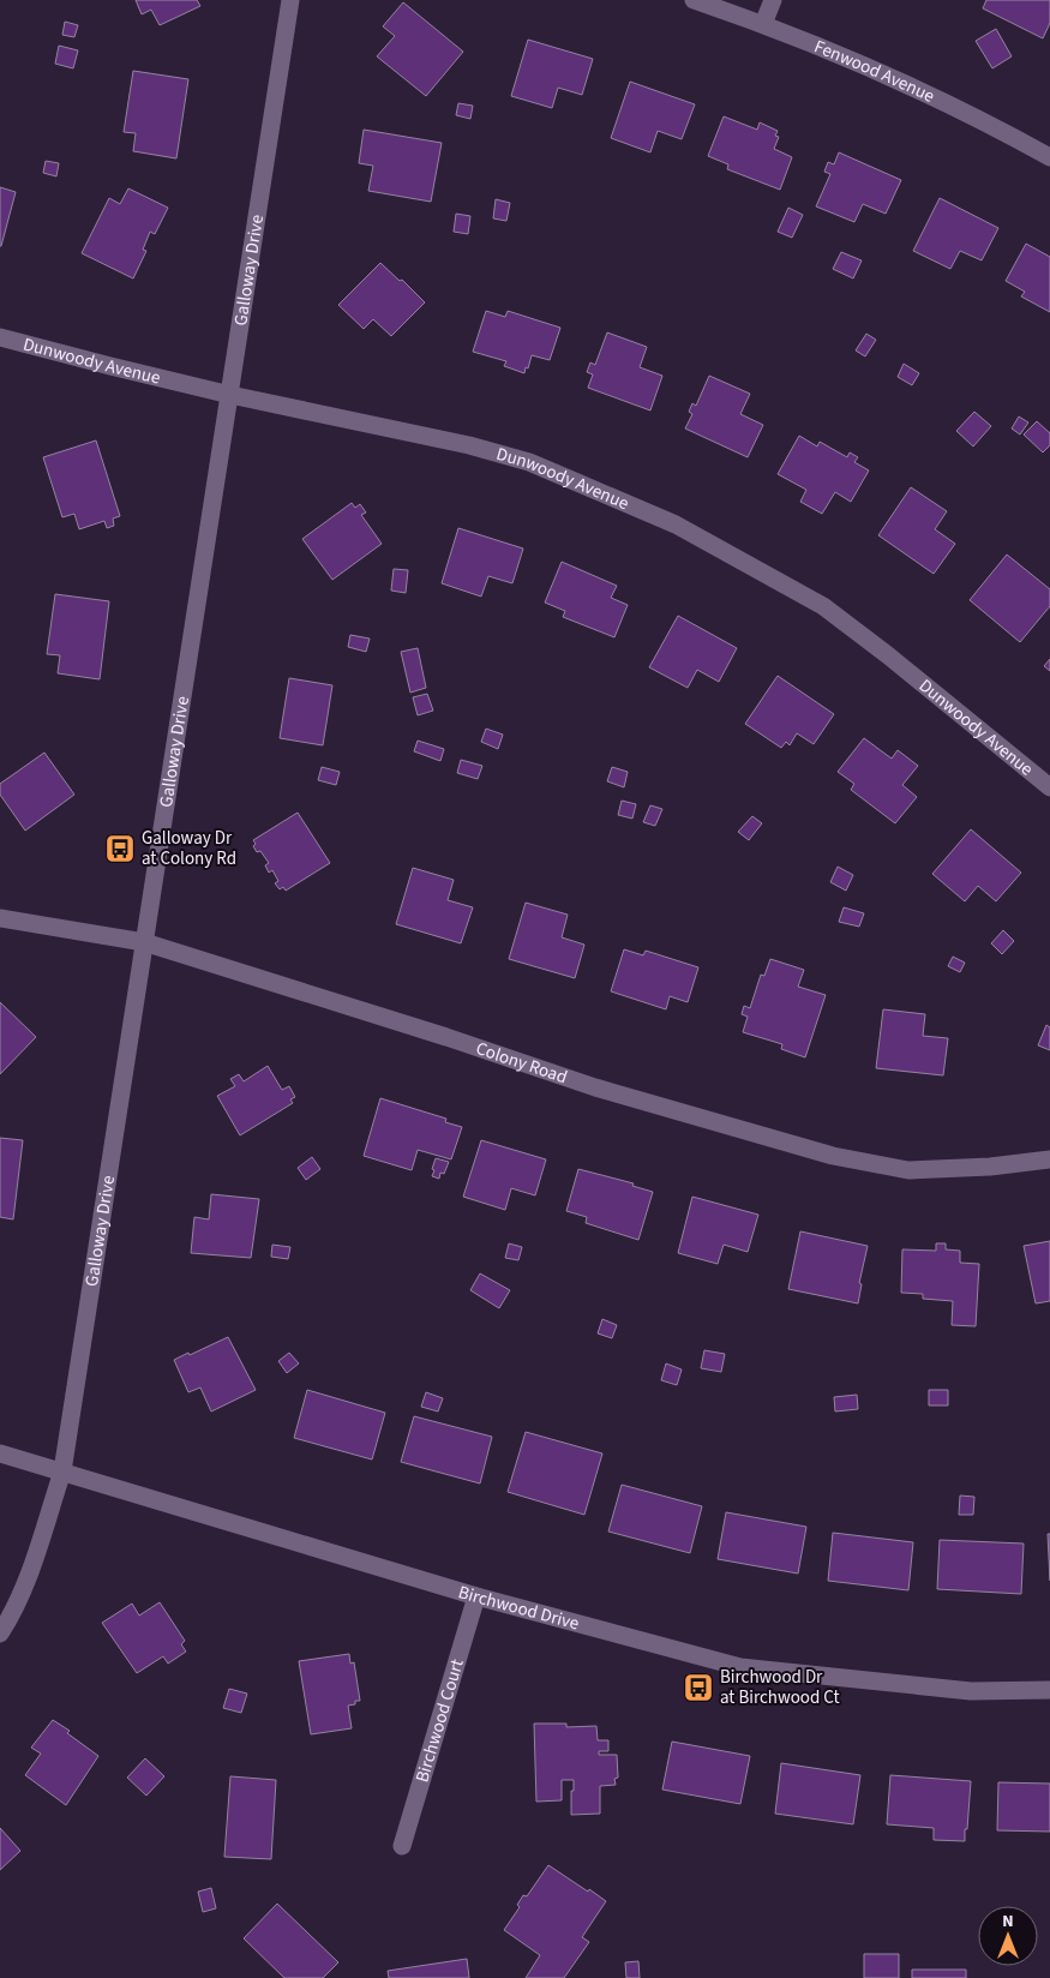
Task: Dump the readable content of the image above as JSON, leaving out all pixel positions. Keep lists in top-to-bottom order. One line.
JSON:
{"streets":{"street":["Fenwood Avenue","Galloway Drive","Dunwoody Avenue","Colony Road","Birchwood Drive","Birchwood Court"]},"crossings":[["Galloway Drive","Dunwoody Avenue"],["Galloway Drive","Colony Road"],["Galloway Drive","Birchwood Drive"],["Birchwood Drive","Birchwood Court"]],"places":{"bus stop":["Galloway Dr at Colony Rd","Birchwood Dr at Birchwood Ct"]},"north":"top"}
